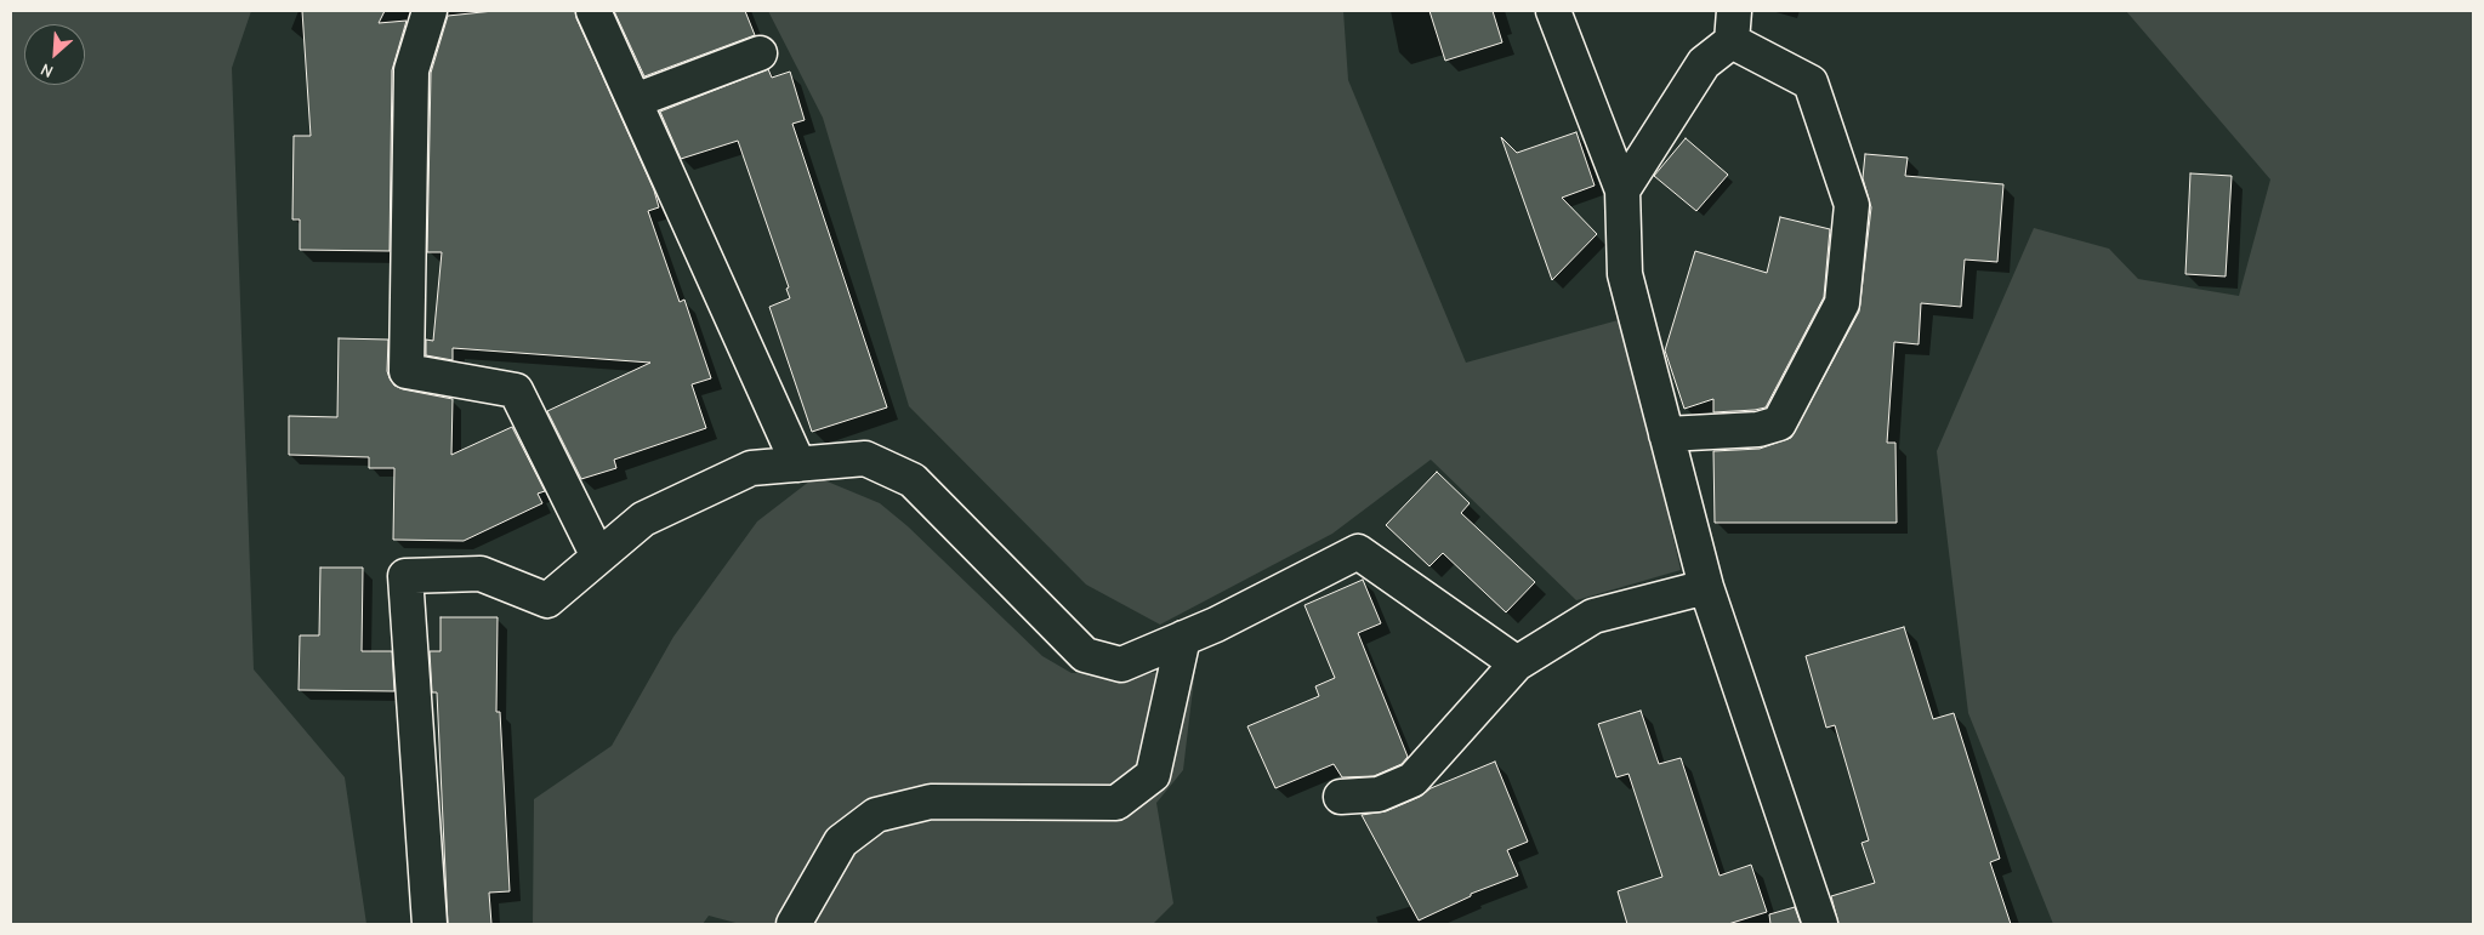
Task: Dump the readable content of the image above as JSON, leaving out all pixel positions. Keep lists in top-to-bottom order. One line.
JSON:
{"north":"bottom left"}
